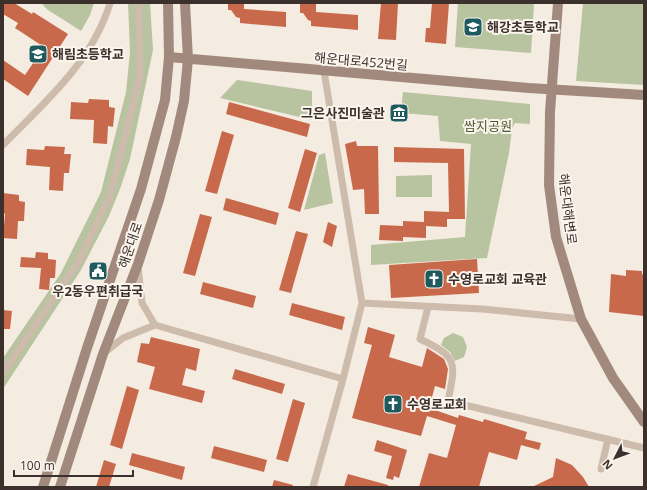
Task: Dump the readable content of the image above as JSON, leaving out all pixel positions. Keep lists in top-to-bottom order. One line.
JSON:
{"streets":{"main road":["해운대로452번길","해운대해변로","해운대로"]},"crossings":[["해운대로452번길","해운대해변로"],["해운대로452번길","해운대로"]],"parks":["쌈지공원"],"places":{"school or university":["해강초등학교","해림초등학교"],"museum":["그은사진미술관"],"public building":["우2동우편취급국"],"church":["수영로교회 교육관","수영로교회"]},"scale_bar":"100 m","north":"bottom left"}
